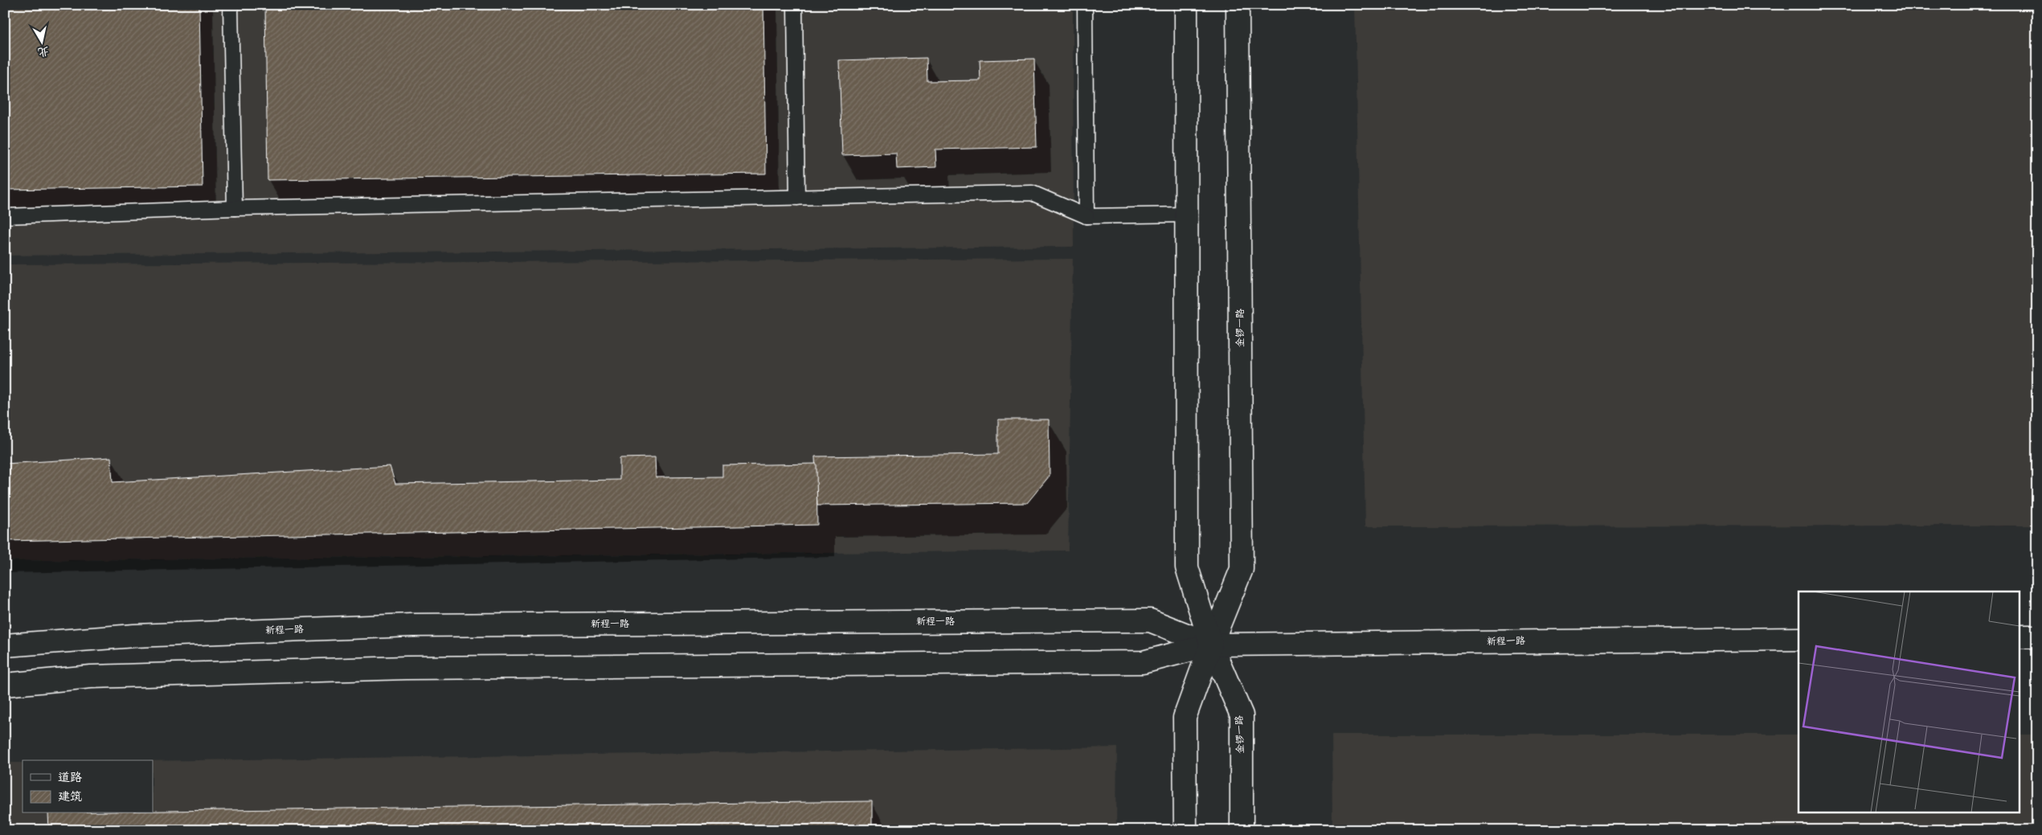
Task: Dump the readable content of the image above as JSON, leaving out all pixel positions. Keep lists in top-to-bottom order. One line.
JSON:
{"streets":{"main road":["金锣一路","新程一路"]},"crossings":[["金锣一路","新程一路"]],"legend":["道路","建筑"],"north":"bottom"}
